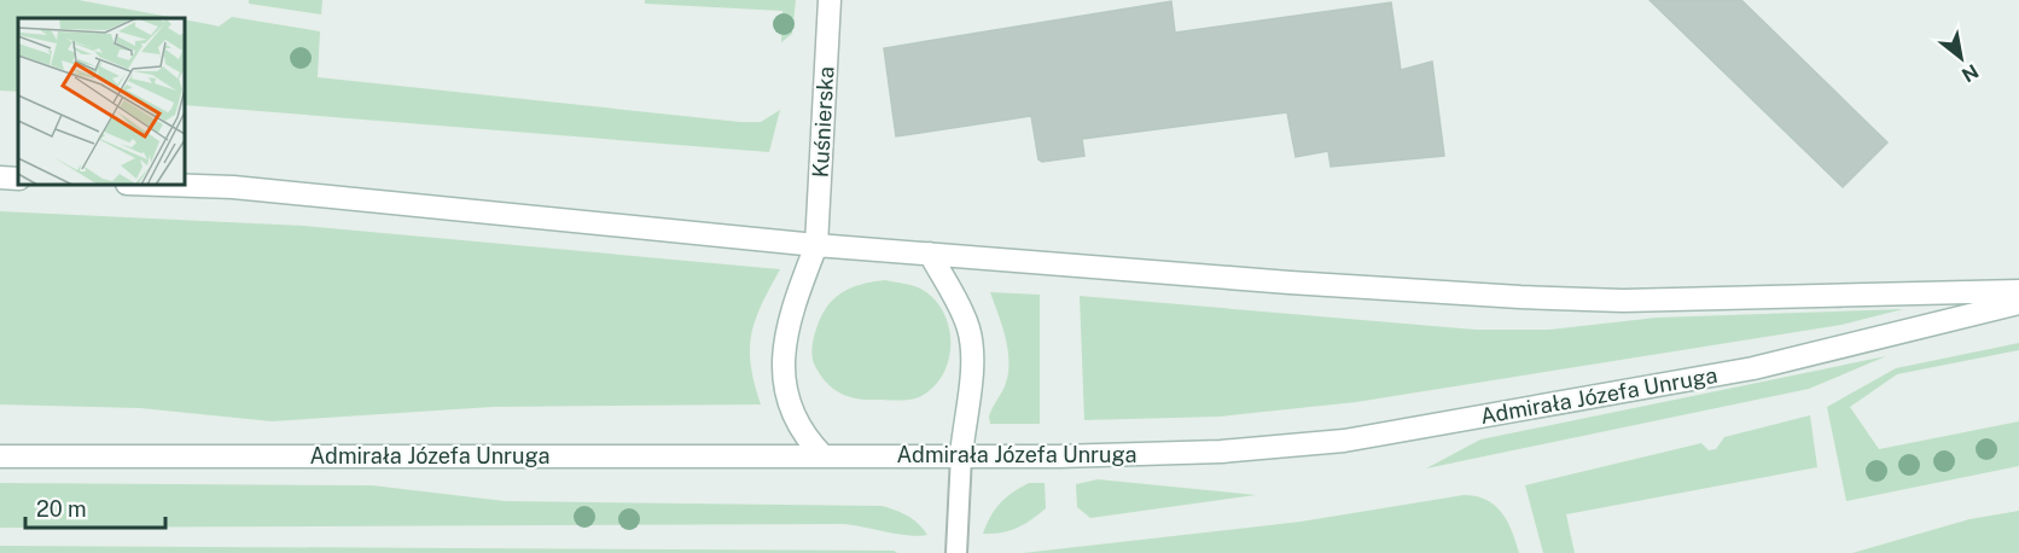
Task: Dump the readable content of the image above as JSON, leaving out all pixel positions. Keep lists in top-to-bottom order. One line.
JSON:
{"streets":{"street":["Kuśnierska","Admirała Józefa Unruga"]},"crossings":[["Kuśnierska","Admirała Józefa Unruga"]],"scale_bar":"20 m","north":"bottom right"}
